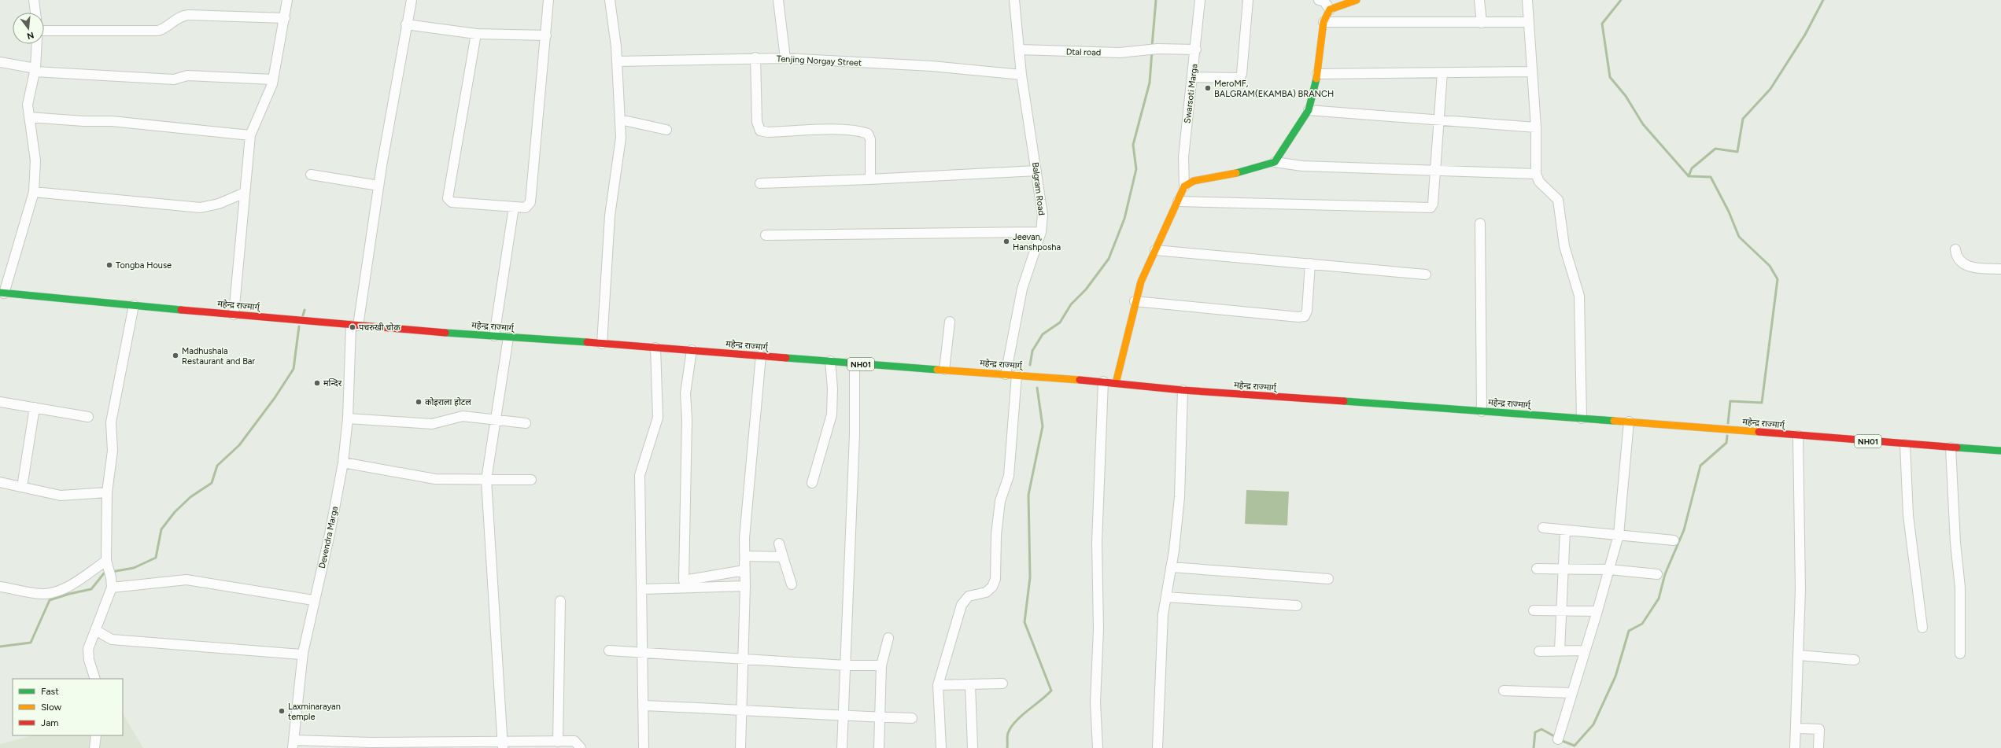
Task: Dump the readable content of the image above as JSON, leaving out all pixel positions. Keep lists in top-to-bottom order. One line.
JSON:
{"streets":{"main road":["महेन्द्र राज्मार्ग्","NH01"],"street":["Dtal road","Tenjing Norgay Street","Swarsoti Marga","Balgram Road","Devendra Marga"]},"crossings":[["Dtal road","Swarsoti Marga"],["Dtal road","Balgram Road"],["Tenjing Norgay Street","Balgram Road"],["Balgram Road","महेन्द्र राज्मार्ग्"],["महेन्द्र राज्मार्ग्","Devendra Marga"]],"places":["MeroMF, BALGRAM(EKAMBA) BRANCH","Jeevan, Hanshposha","Tongba House","पचरुखी चोक","Madhushala Restaurant and Bar","मन्दिर","कोइराला होटल","Laxminarayan temple"],"legend":["Fast","Slow","Jam"],"north":"bottom"}
